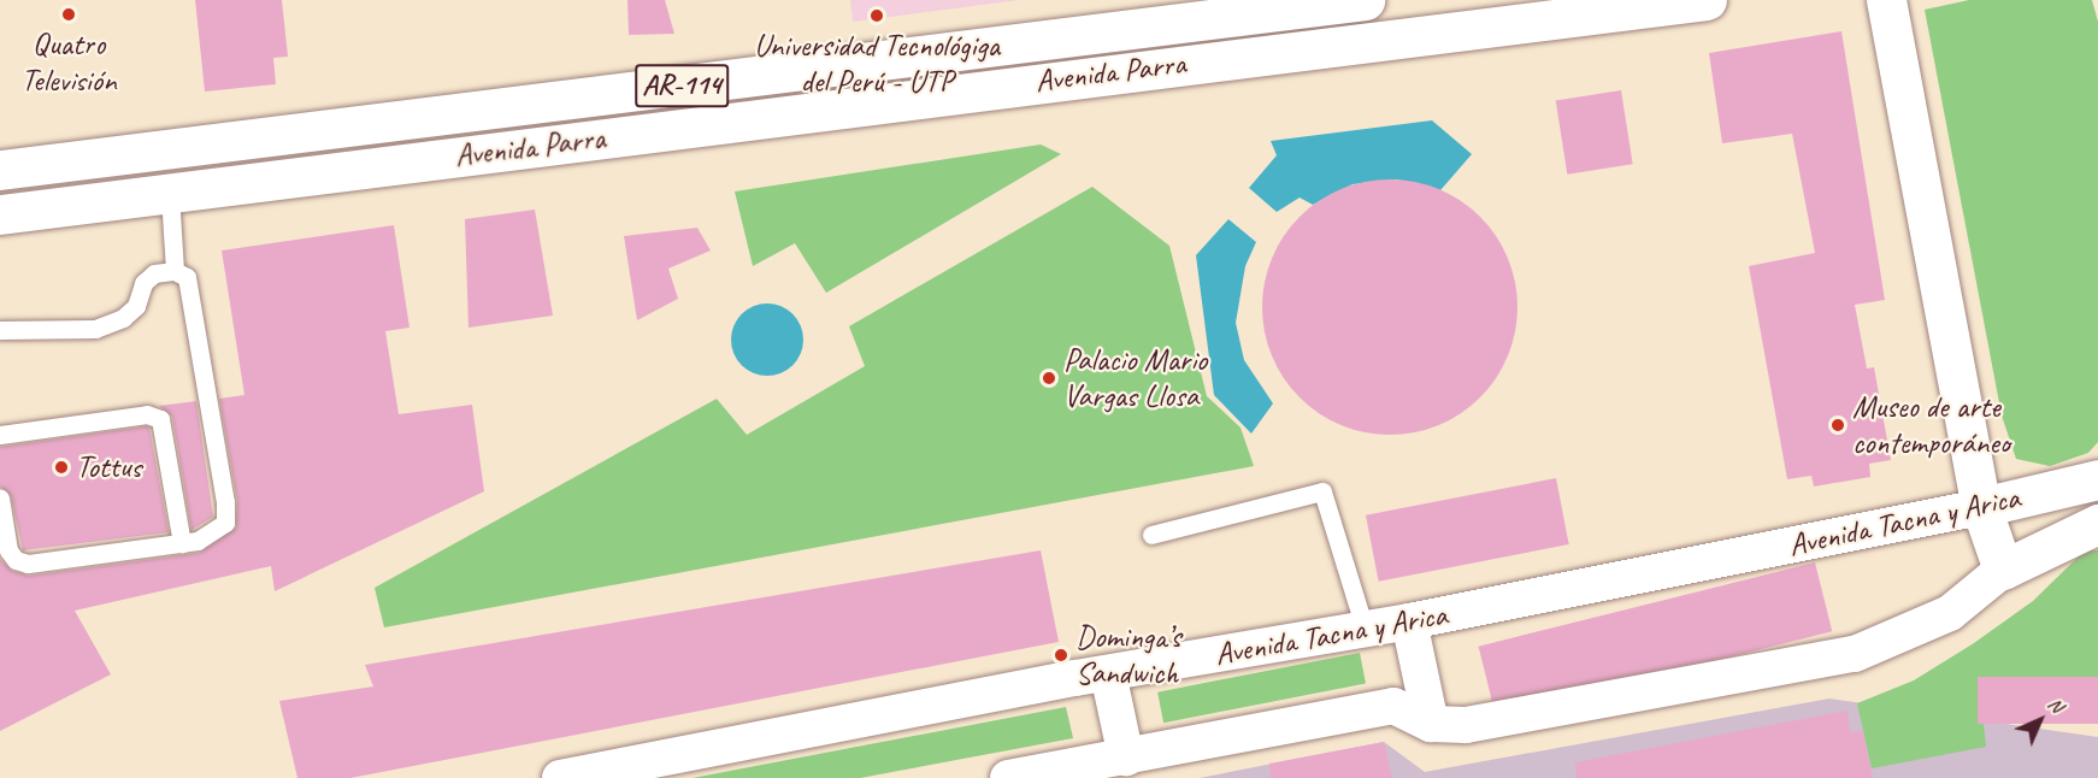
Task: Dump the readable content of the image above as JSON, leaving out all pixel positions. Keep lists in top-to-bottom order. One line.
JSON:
{"streets":{"main road":["Avenida Parra","AR-114","Avenida Tacna y Arica"]},"places":["Quatro Televisión","Universidad Tecnológiga del Perú - UTP","Palacio Mario Vargas Llosa","Museo de arte contemporáneo","Tottus","Dominga’s Sandwich"],"north":"top right"}
